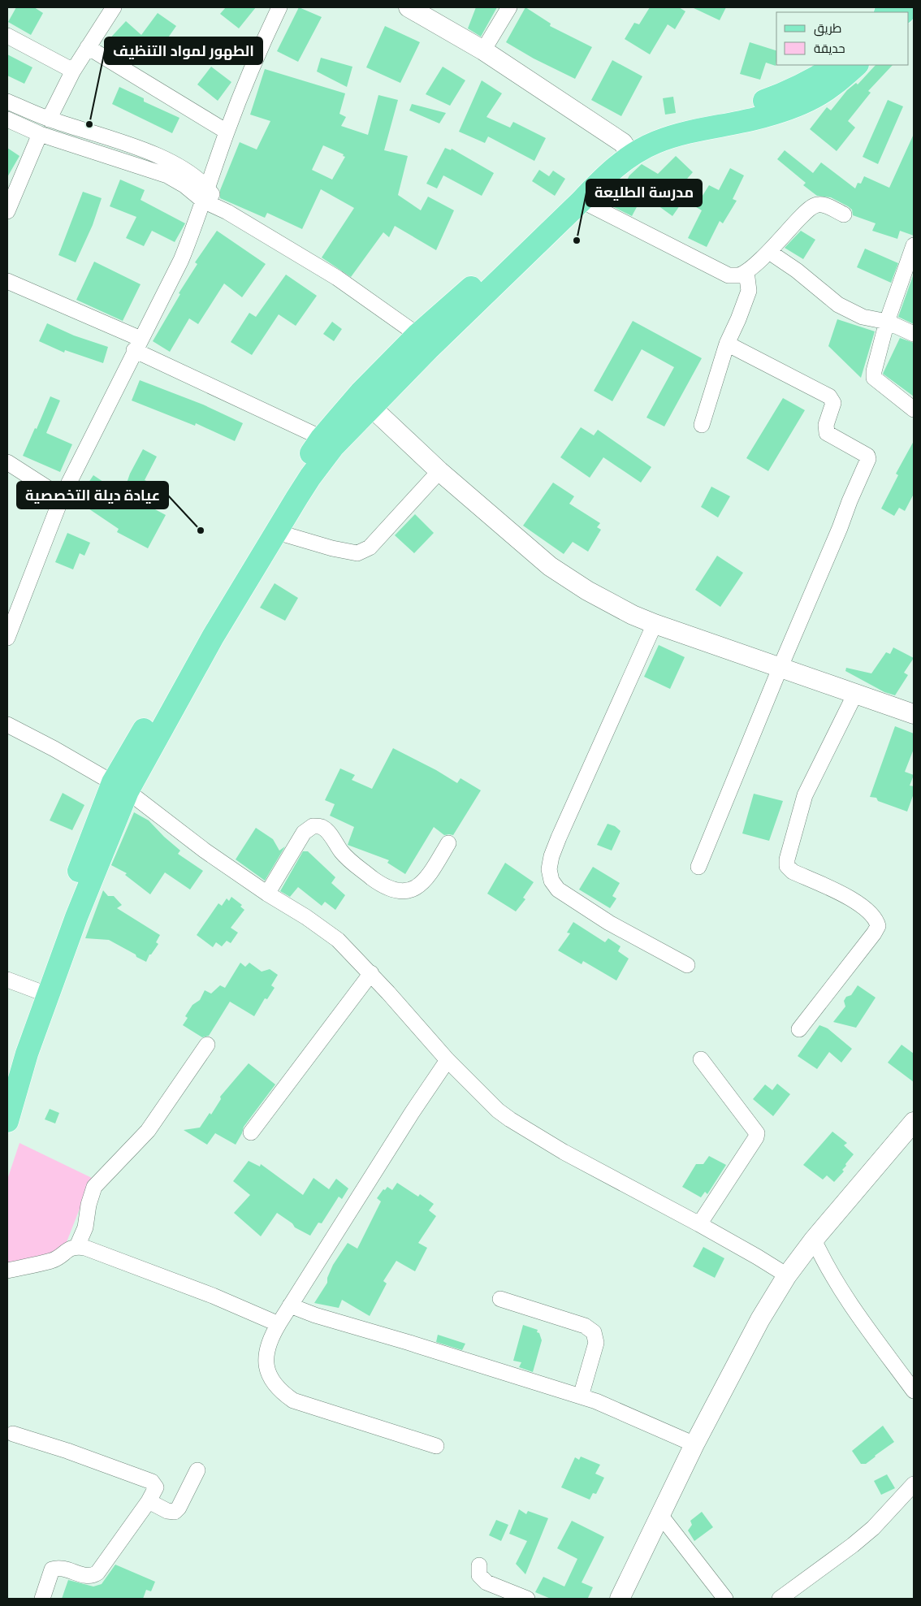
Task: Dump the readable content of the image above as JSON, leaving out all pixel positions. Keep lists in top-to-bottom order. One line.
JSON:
{"places":["الطهور لمواد التنظيف","مدرسة الطليعة","عيادة ديلة التخصصية"],"legend":["طريق","حديقة"]}
